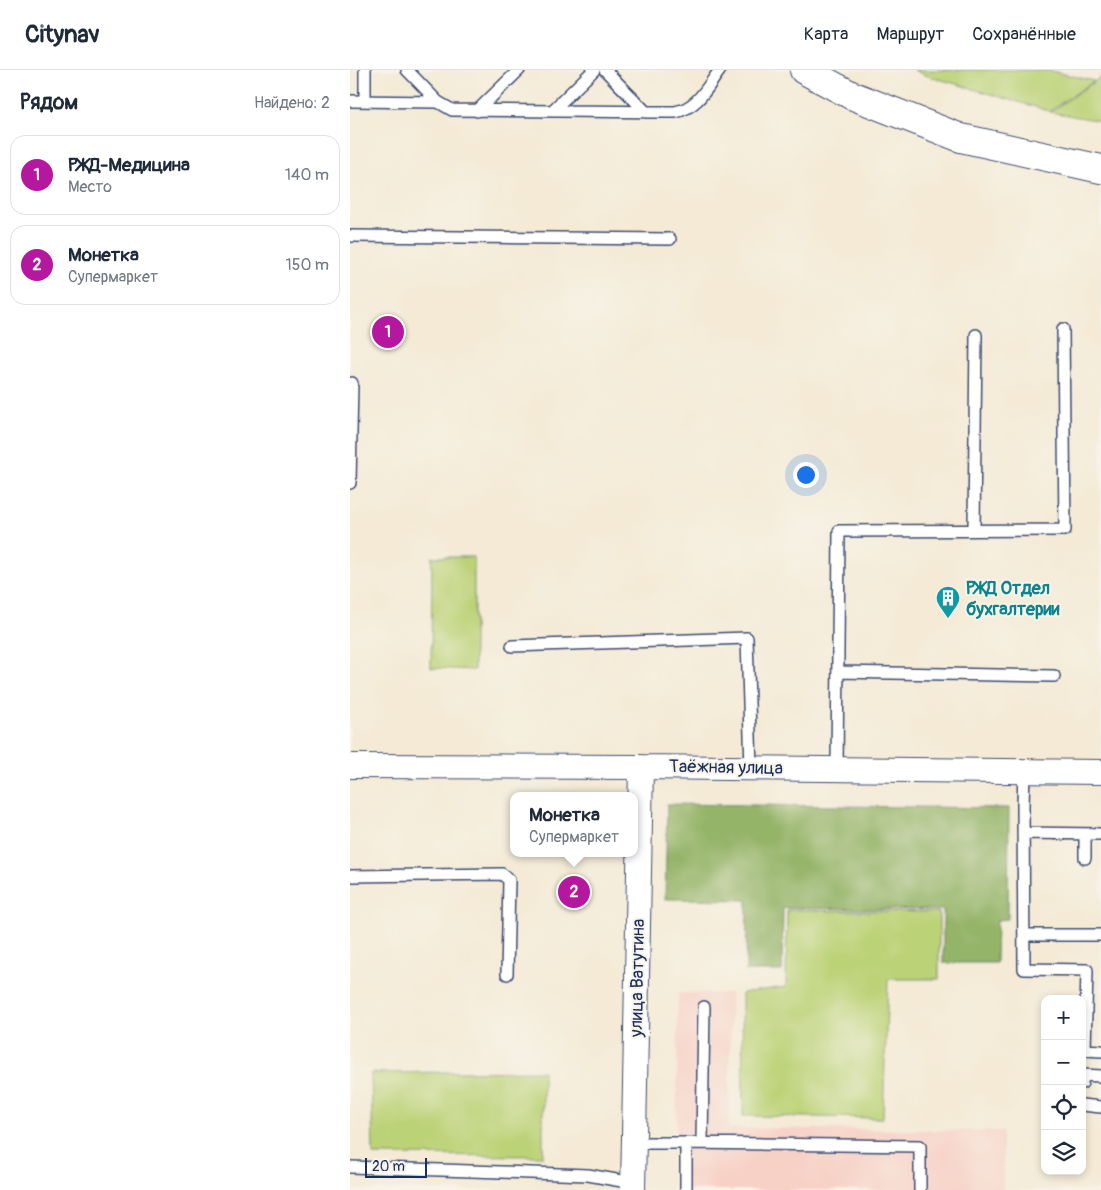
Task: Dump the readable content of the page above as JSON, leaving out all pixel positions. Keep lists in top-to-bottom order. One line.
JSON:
{"streets":{"street":["Таёжная улица","улица Ватутина"]},"crossings":[["Таёжная улица","улица Ватутина"]],"places":{"building":["РЖД Отдел бухгалтерии"]},"scale_bar":"20 m","page":{"header":"Citynav","nav":["Карта","Маршрут","Сохранённые"],"heading":["Рядом","Найдено: 2"],"list":[{"mark":"1","name":"РЖД-Медицина","note":"Место","value":"140 m"},{"mark":"2","name":"Монетка","note":"Супермаркет","value":"150 m"}],"pins":["1","2"],"popup":["Монетка","Супермаркет"],"map_buttons":["+","−"],"scale":"20 m"}}
